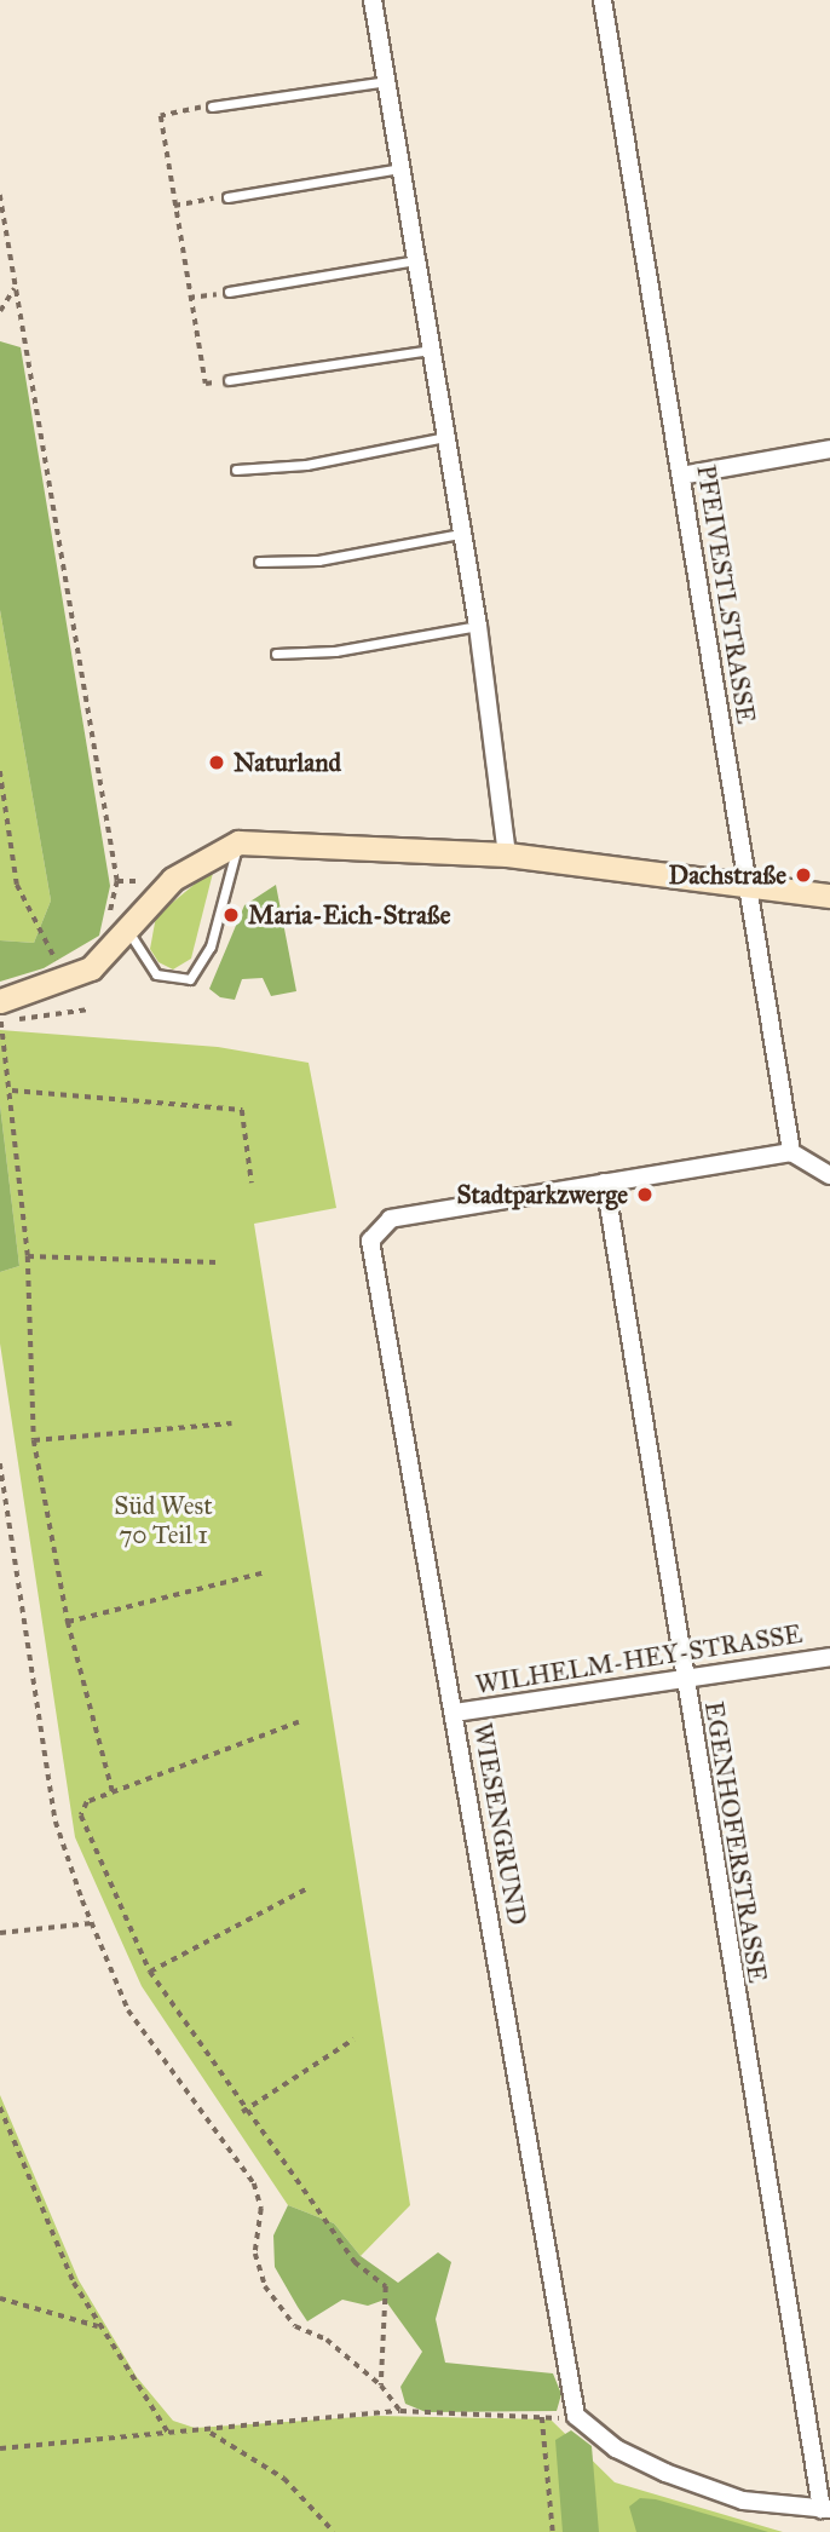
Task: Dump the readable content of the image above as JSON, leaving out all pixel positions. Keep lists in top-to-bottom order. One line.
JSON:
{"streets":{"street":["PFEIVESTLSTRASSE","WILHELM-HEY-STRASSE","WIESENGRUND","EGENHOFERSTRASSE"]},"crossings":[["WILHELM-HEY-STRASSE","WIESENGRUND"],["WILHELM-HEY-STRASSE","EGENHOFERSTRASSE"],["WIESENGRUND","EGENHOFERSTRASSE"]],"parks":["Süd West 70 Teil 1"],"places":["Naturland","Dachstraße","Maria-Eich-Straße","Stadtparkzwerge"]}
